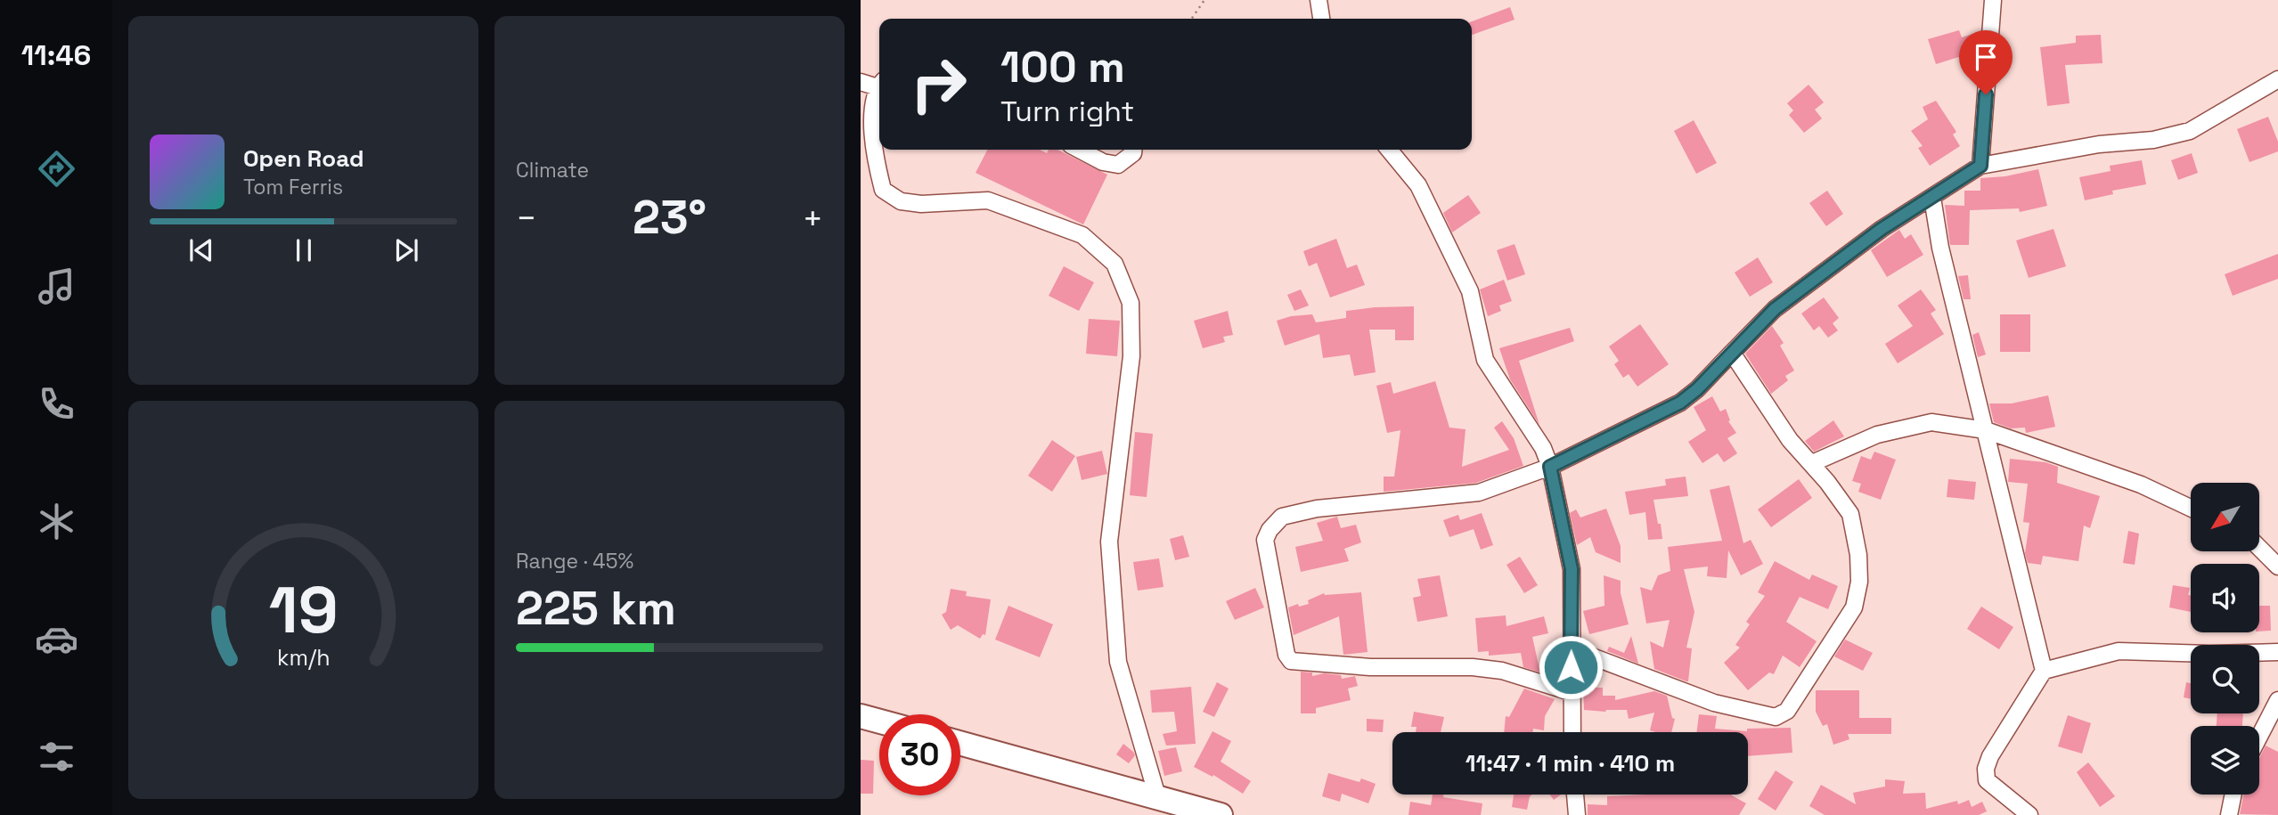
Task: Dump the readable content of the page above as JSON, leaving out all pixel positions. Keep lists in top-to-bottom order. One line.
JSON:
{"north":"bottom left","page":{"tabs":"11:46","tile":["Climate",["Range · 45%","225 km"]],"turn":["100 m","Turn right"],"song":["Open Road","Tom Ferris"],"heat":["−","23°","+"],"limit":"30","trip":"11:47 · 1 min · 410 m","gauge":["19","km/h"]}}
